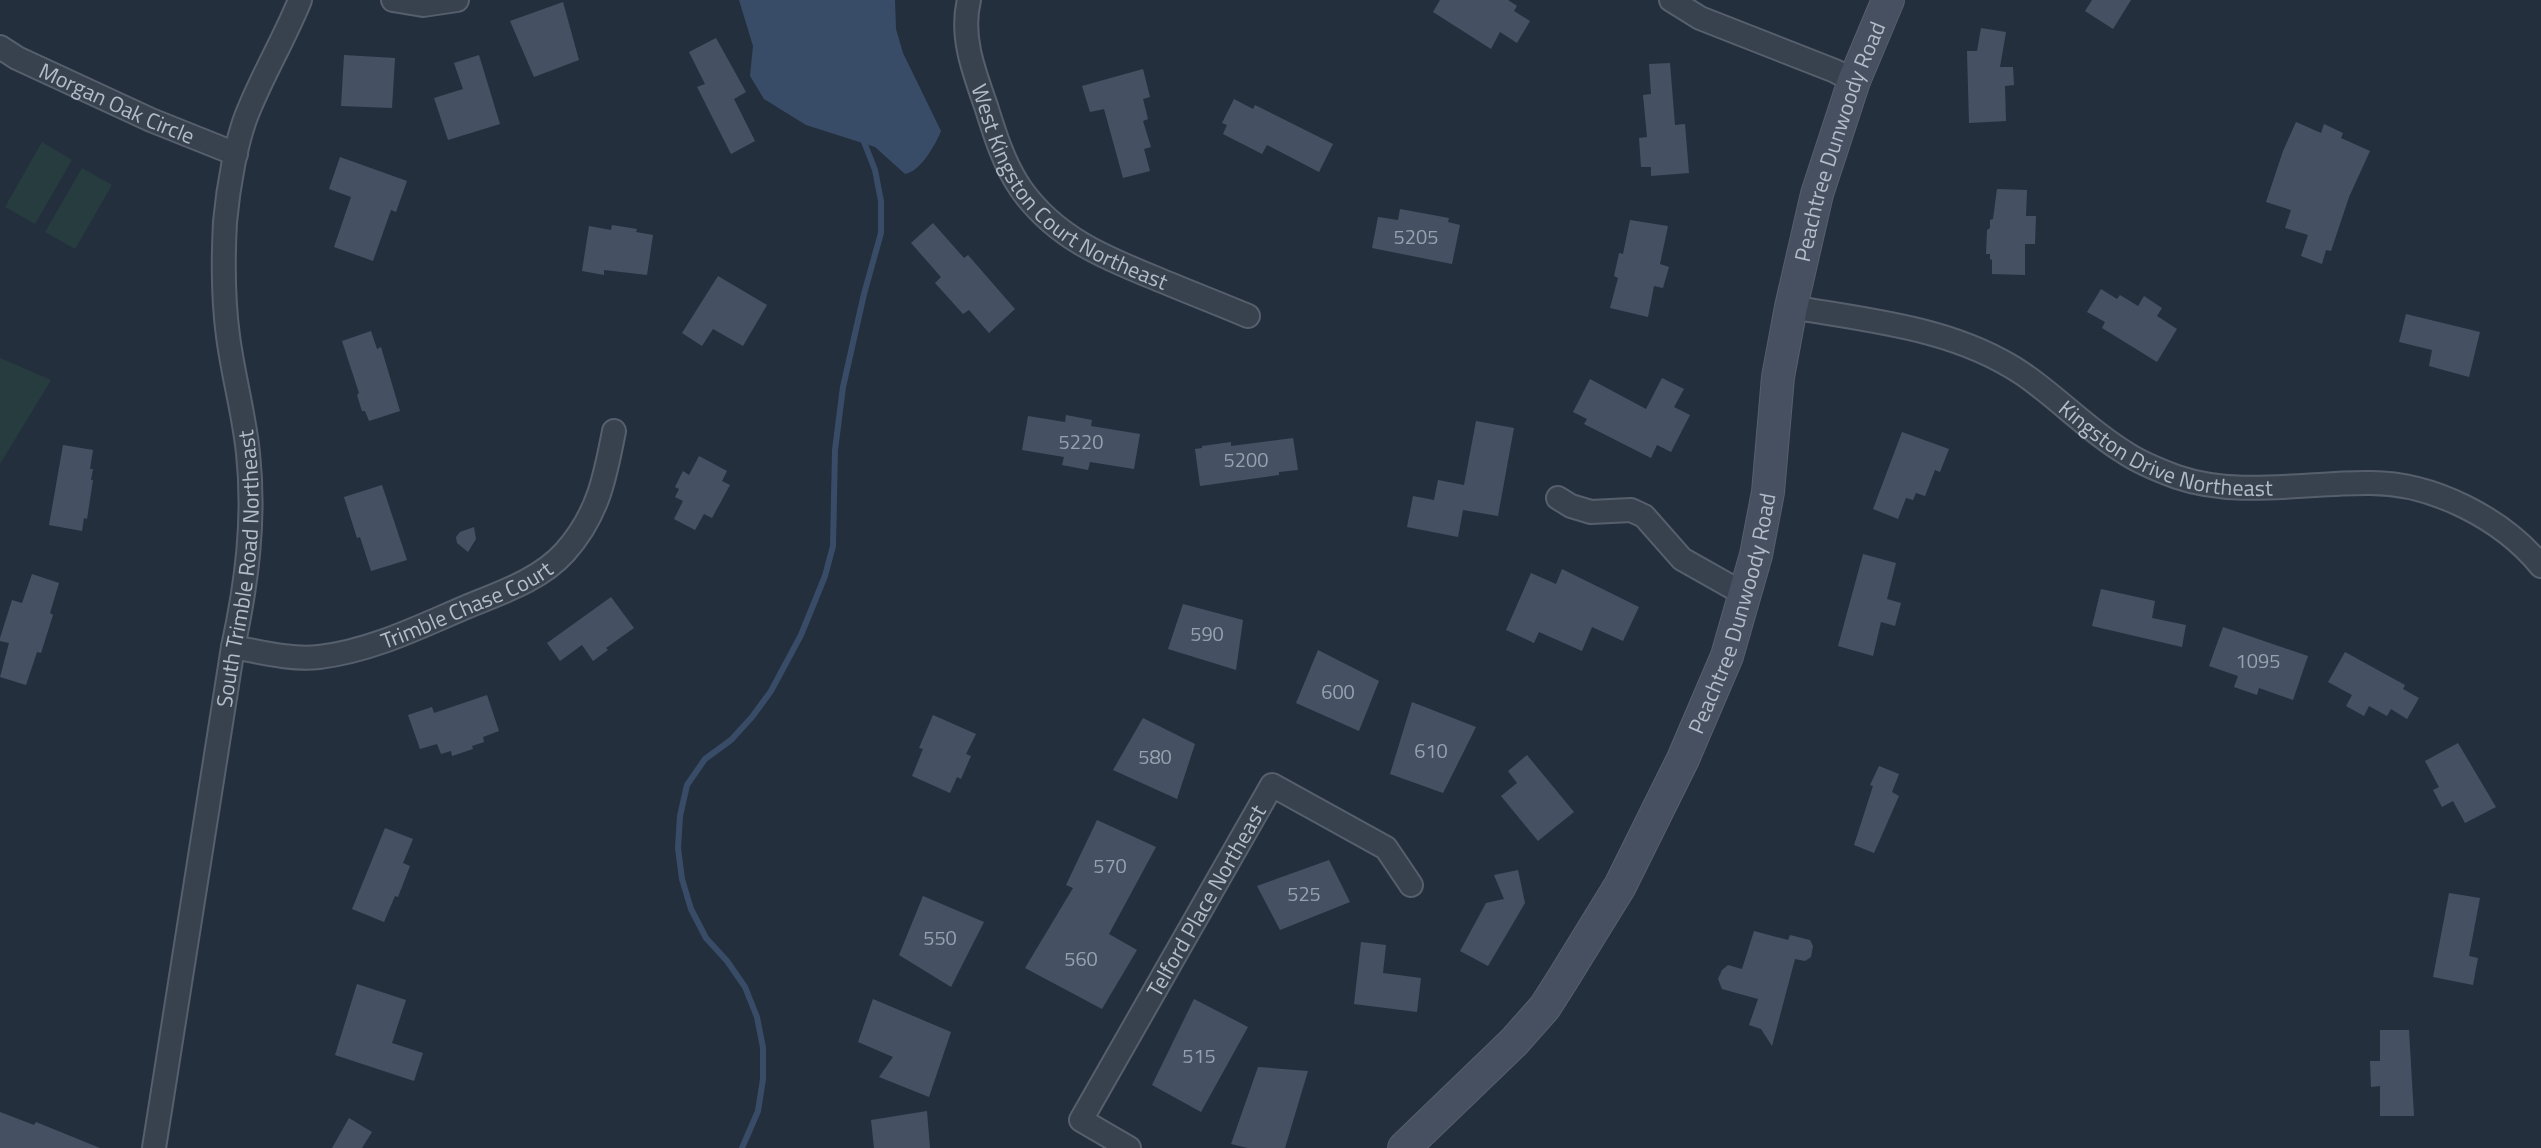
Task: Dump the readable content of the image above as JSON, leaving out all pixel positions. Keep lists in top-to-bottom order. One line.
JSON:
{"streets":{"main road":["Peachtree Dunwoody Road"],"street":["Morgan Oak Circle","West Kingston Court Northeast","Kingston Drive Northeast","South Trimble Road Northeast","Trimble Chase Court","Telford Place Northeast"]},"crossings":[["Morgan Oak Circle","South Trimble Road Northeast"],["Peachtree Dunwoody Road","Kingston Drive Northeast"],["South Trimble Road Northeast","Trimble Chase Court"]],"house_numbers":["5205","5220","5200","590","1095","600","610","580","570","525","550","560","515"]}
